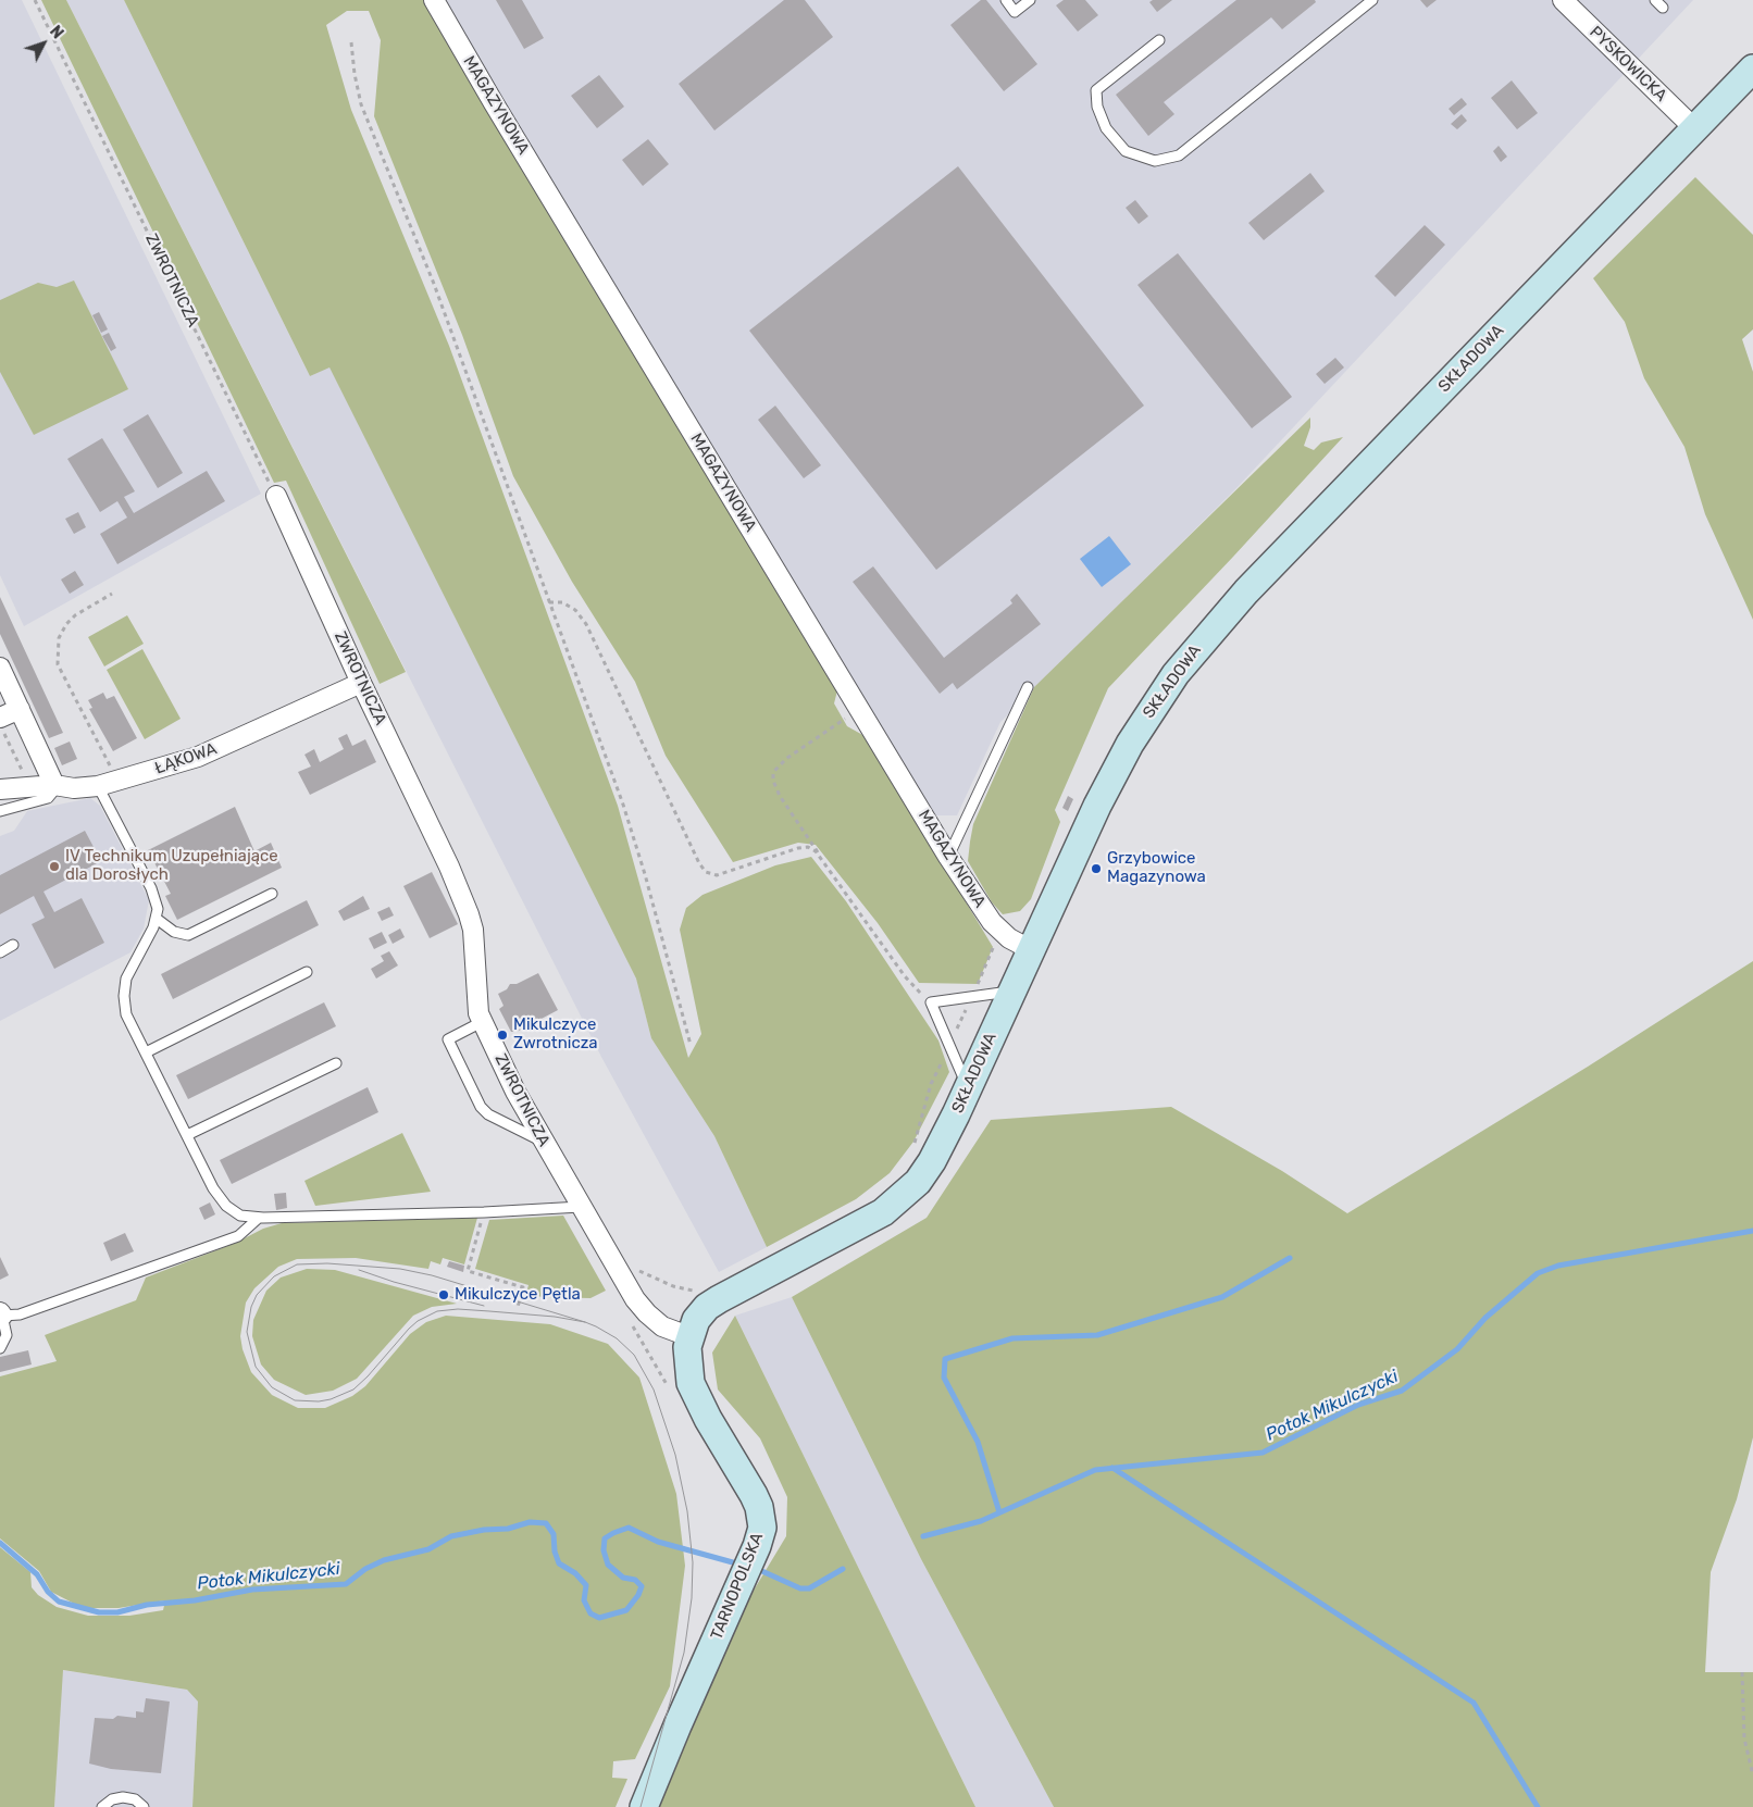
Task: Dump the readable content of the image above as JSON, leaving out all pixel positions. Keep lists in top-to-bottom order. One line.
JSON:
{"streets":{"main road":["SKŁADOWA","TARNOPOLSKA"],"street":["PYSKOWICKA","MAGAZYNOWA","ZWROTNICZA","ŁĄKOWA"]},"crossings":[["PYSKOWICKA","SKŁADOWA"],["MAGAZYNOWA","SKŁADOWA"],["ZWROTNICZA","SKŁADOWA"],["ZWROTNICZA","ŁĄKOWA"],["ZWROTNICZA","TARNOPOLSKA"],["SKŁADOWA","TARNOPOLSKA"]],"water":["Potok Mikulczycki"],"places":["IV Technikum Uzupełniające dla Dorosłych","Grzybowice Magazynowa","Mikulczyce Zwrotnicza","Mikulczyce Pętla"],"north":"top right"}
